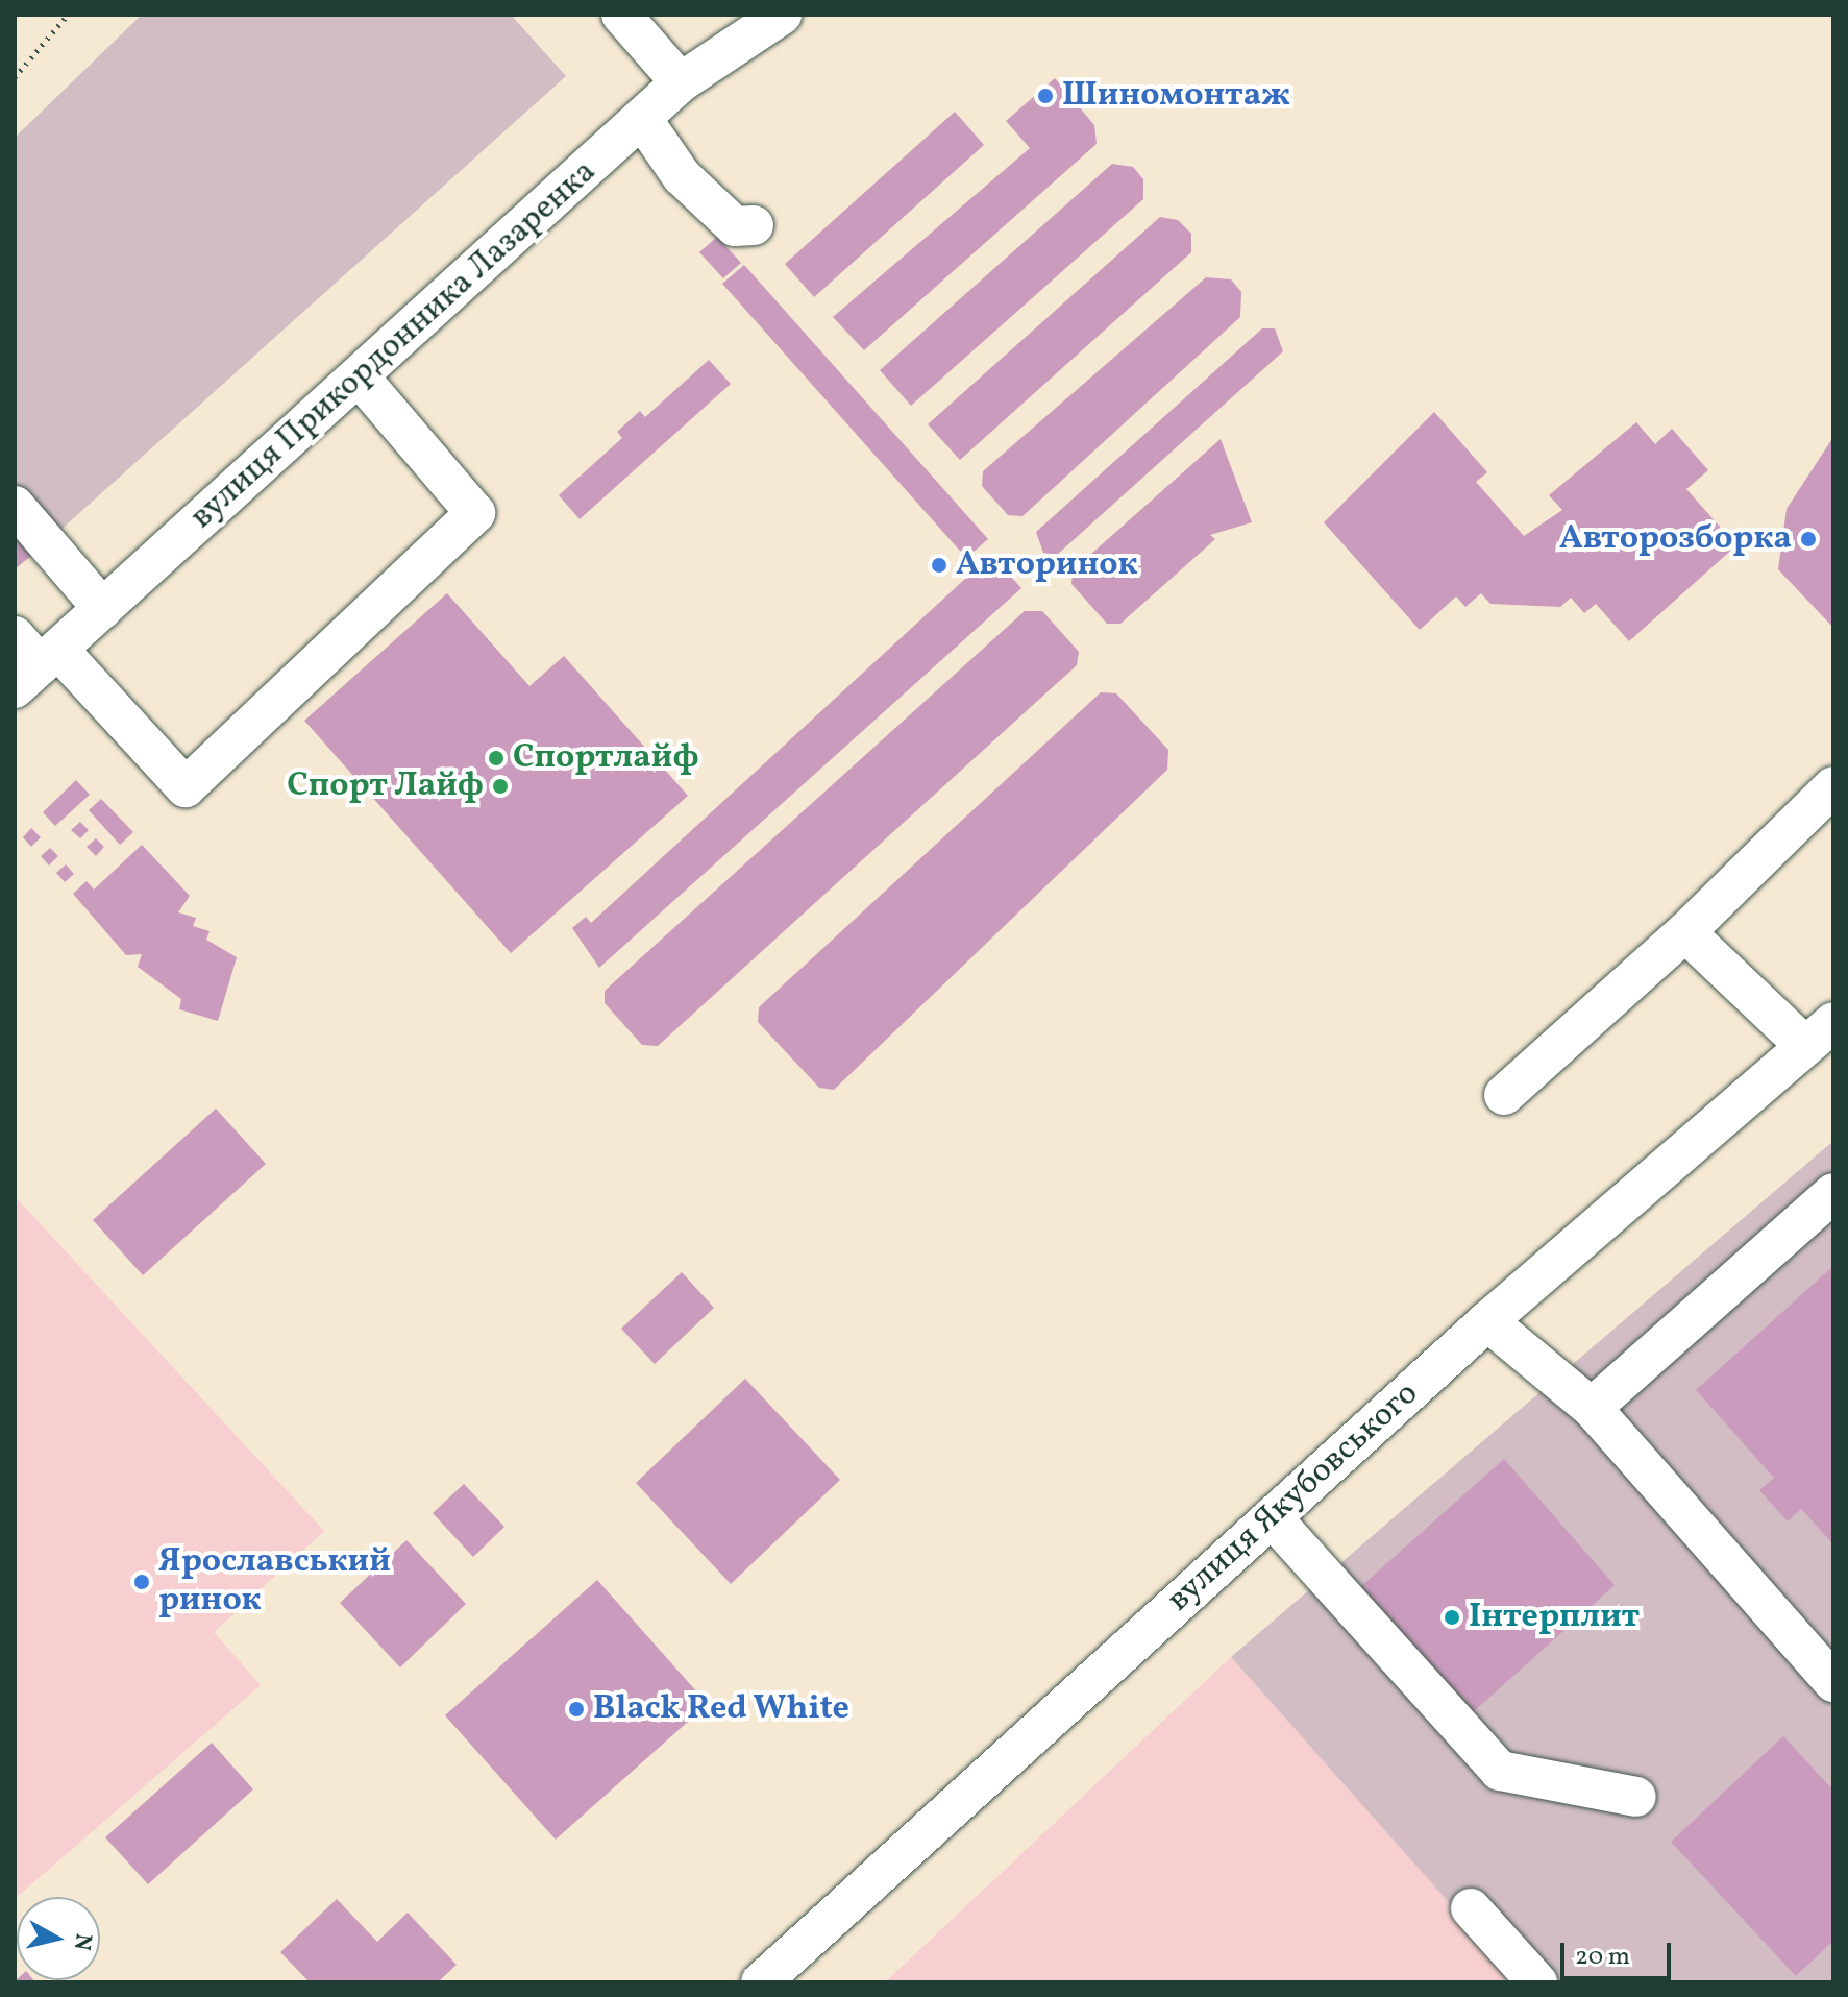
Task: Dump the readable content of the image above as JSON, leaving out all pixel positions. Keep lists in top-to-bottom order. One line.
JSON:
{"streets":{"street":["вулиця Прикордонника Лазаренка","вулиця Якубовського"]},"places":["Шиномонтаж","Авторозборка","Авторинок","Спортлайф","Спорт Лайф","Ярославський ринок","Інтерплит","Black Red White"],"scale_bar":"20 m","north":"right"}
